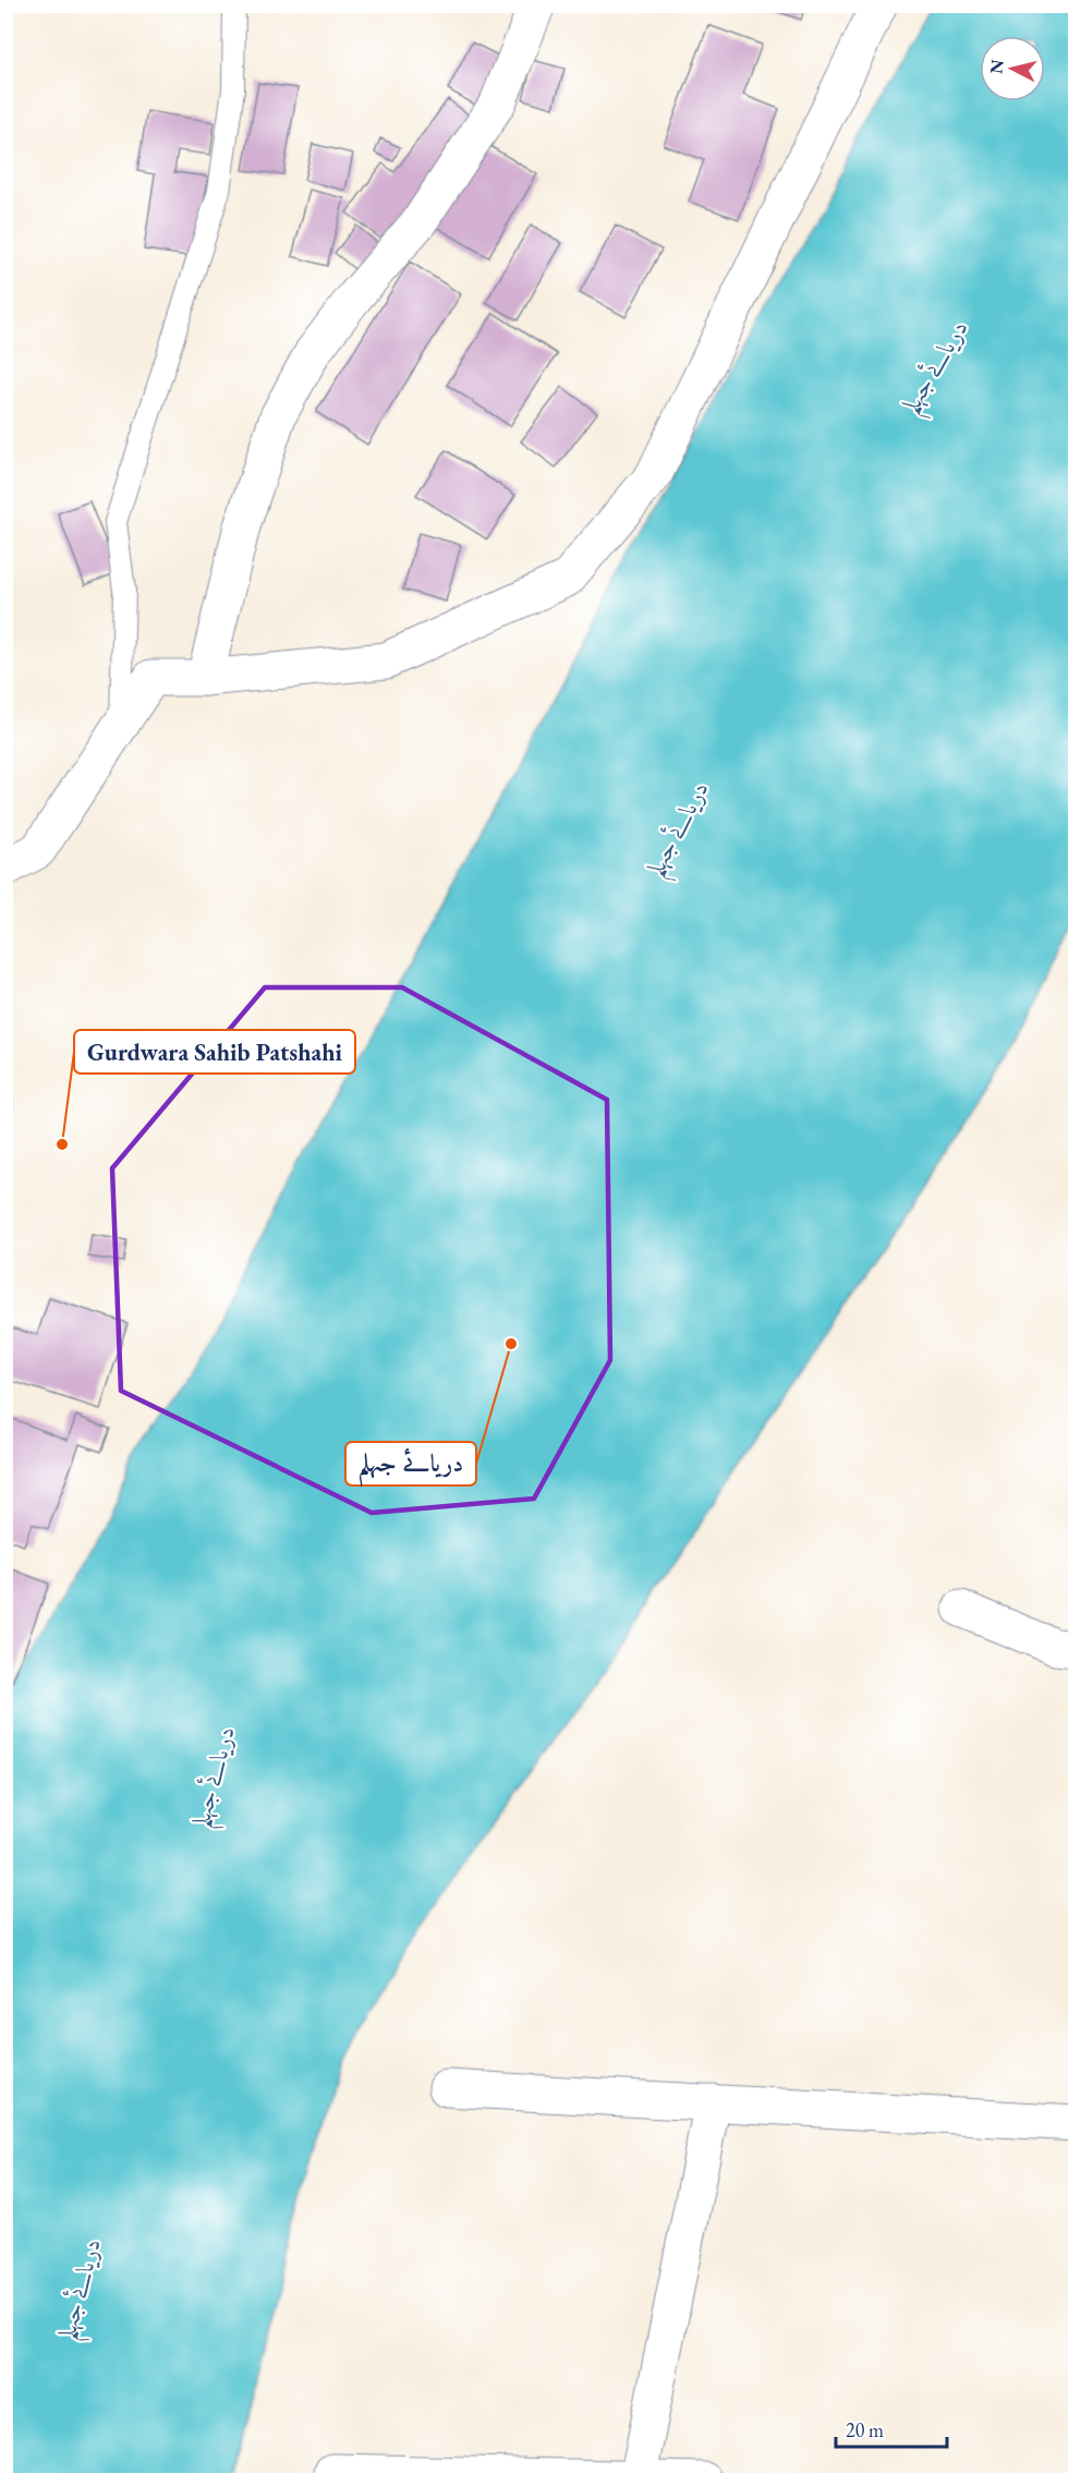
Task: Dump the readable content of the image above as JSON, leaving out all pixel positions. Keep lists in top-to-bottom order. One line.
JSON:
{"water":["دریائے جہلم"],"places":["Gurdwara Sahib Patshahi","دریائے جہلم"],"scale_bar":"20 m","north":"left"}
